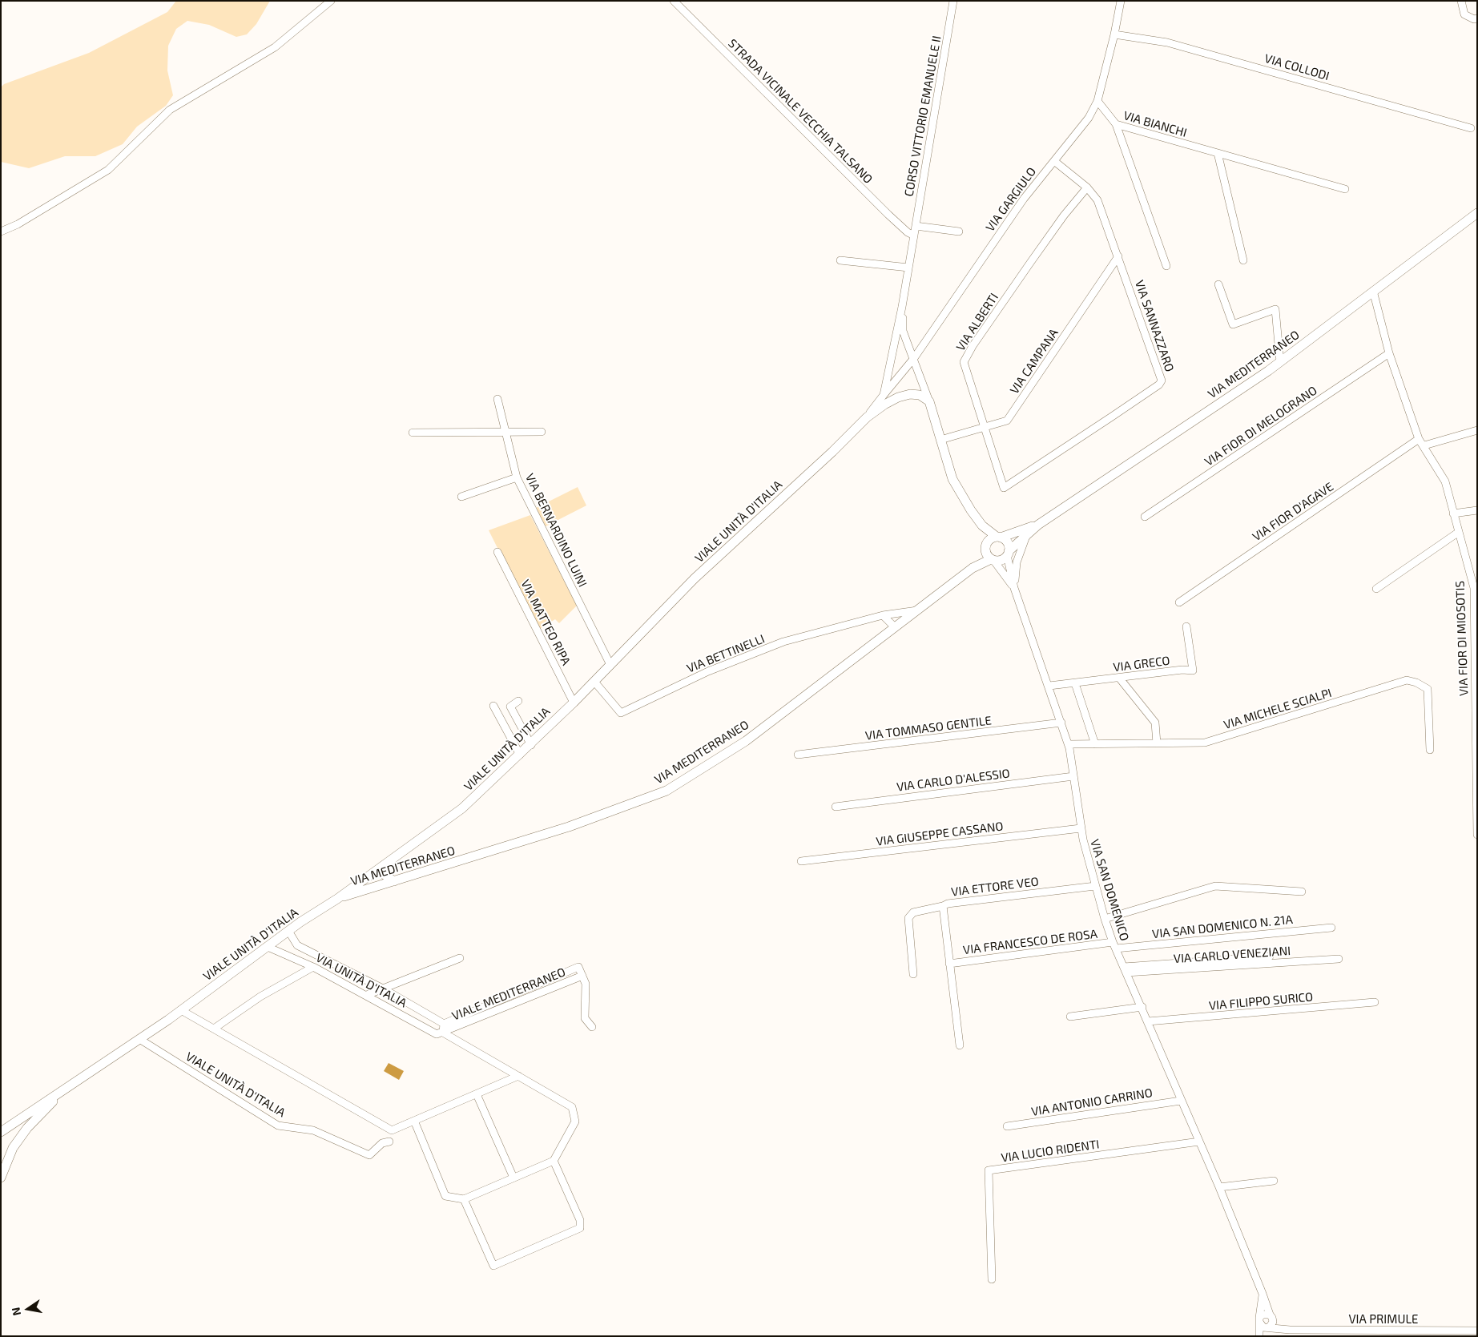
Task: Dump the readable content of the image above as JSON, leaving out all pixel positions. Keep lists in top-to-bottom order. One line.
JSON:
{"streets":{"main road":["VIA MEDITERRANEO","VIALE UNITÀ D'ITALIA"],"street":["VIA COLLODI","STRADA VICINALE VECCHIA TALSANO","CORSO VITTORIO EMANUELE II","VIA BIANCHI","VIA GARGIULO","VIA ALBERTI","VIA SANNAZZARO","VIA CAMPANA","VIA FIOR DI MELOGRANO","VIA FIOR D'AGAVE","VIA BERNARDINO LUINI","VIA MATTEO RIPA","VIA FIOR DI MIOSOTIS","VIA BETTINELLI","VIA GRECO","VIA MICHELE SCIALPI","VIA TOMMASO GENTILE","VIA CARLO D'ALESSIO","VIA GIUSEPPE CASSANO","VIA ETTORE VEO","VIA SAN DOMENICO","VIA SAN DOMENICO N. 21A","VIA FRANCESCO DE ROSA","VIA CARLO VENEZIANI","VIA UNITÀ D'ITALIA","VIALE MEDITERRANEO","VIA FILIPPO SURICO","VIA ANTONIO CARRINO","VIA LUCIO RIDENTI","VIA PRIMULE"]},"crossings":[["VIA COLLODI","VIA GARGIULO"],["STRADA VICINALE VECCHIA TALSANO","CORSO VITTORIO EMANUELE II"],["VIA BIANCHI","VIA GARGIULO"],["VIA GARGIULO","VIA SANNAZZARO"],["VIA GARGIULO","VIALE UNITÀ D'ITALIA"],["VIA ALBERTI","VIA SANNAZZARO"],["VIA ALBERTI","VIA CAMPANA"],["VIA SANNAZZARO","VIA CAMPANA"],["VIA MEDITERRANEO","VIALE UNITÀ D'ITALIA"],["VIA MEDITERRANEO","VIA FIOR DI MIOSOTIS"],["VIA MEDITERRANEO","VIA BETTINELLI"],["VIA MEDITERRANEO","VIA SAN DOMENICO"],["VIA FIOR DI MELOGRANO","VIA FIOR DI MIOSOTIS"],["VIA FIOR D'AGAVE","VIA FIOR DI MIOSOTIS"],["VIALE UNITÀ D'ITALIA","VIA BERNARDINO LUINI"],["VIALE UNITÀ D'ITALIA","VIA MATTEO RIPA"],["VIALE UNITÀ D'ITALIA","VIA BETTINELLI"],["VIALE UNITÀ D'ITALIA","VIA UNITÀ D'ITALIA"],["VIA GRECO","VIA SAN DOMENICO"],["VIA MICHELE SCIALPI","VIA SAN DOMENICO"],["VIA TOMMASO GENTILE","VIA SAN DOMENICO"],["VIA CARLO D'ALESSIO","VIA SAN DOMENICO"],["VIA GIUSEPPE CASSANO","VIA SAN DOMENICO"],["VIA ETTORE VEO","VIA SAN DOMENICO"],["VIA ETTORE VEO","VIA FRANCESCO DE ROSA"],["VIA SAN DOMENICO","VIA SAN DOMENICO N. 21A"],["VIA SAN DOMENICO","VIA FRANCESCO DE ROSA"],["VIA SAN DOMENICO","VIA CARLO VENEZIANI"],["VIA SAN DOMENICO","VIA FILIPPO SURICO"],["VIA SAN DOMENICO","VIA ANTONIO CARRINO"],["VIA SAN DOMENICO","VIA LUCIO RIDENTI"],["VIA SAN DOMENICO","VIA PRIMULE"],["VIA SAN DOMENICO N. 21A","VIA FRANCESCO DE ROSA"],["VIA UNITÀ D'ITALIA","VIALE MEDITERRANEO"]],"north":"left"}
